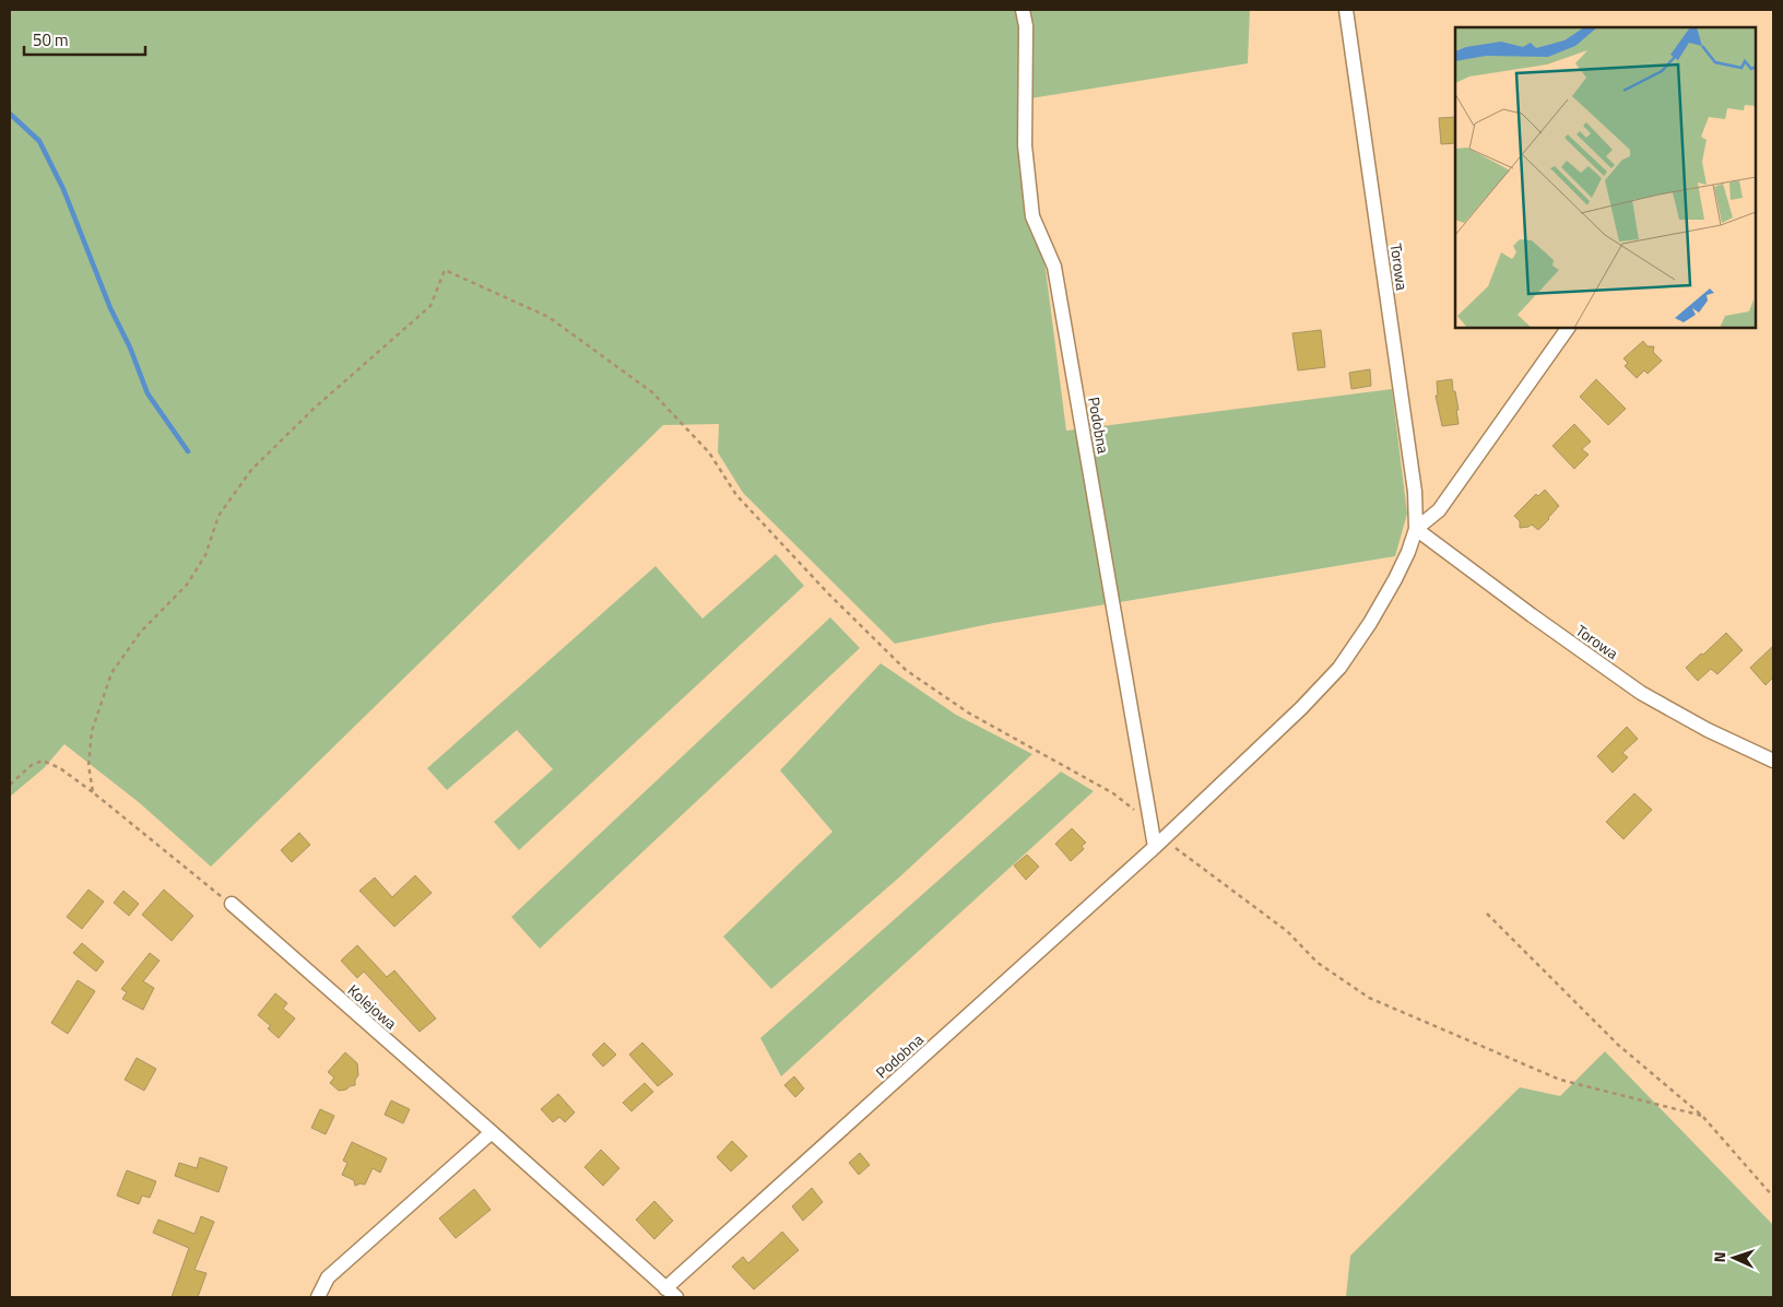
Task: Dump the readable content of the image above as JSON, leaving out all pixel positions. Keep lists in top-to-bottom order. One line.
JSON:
{"streets":{"street":["Torowa","Podobna","Kolejowa"]},"crossings":[["Torowa","Podobna"],["Podobna","Kolejowa"]],"scale_bar":"50 m","north":"left"}
